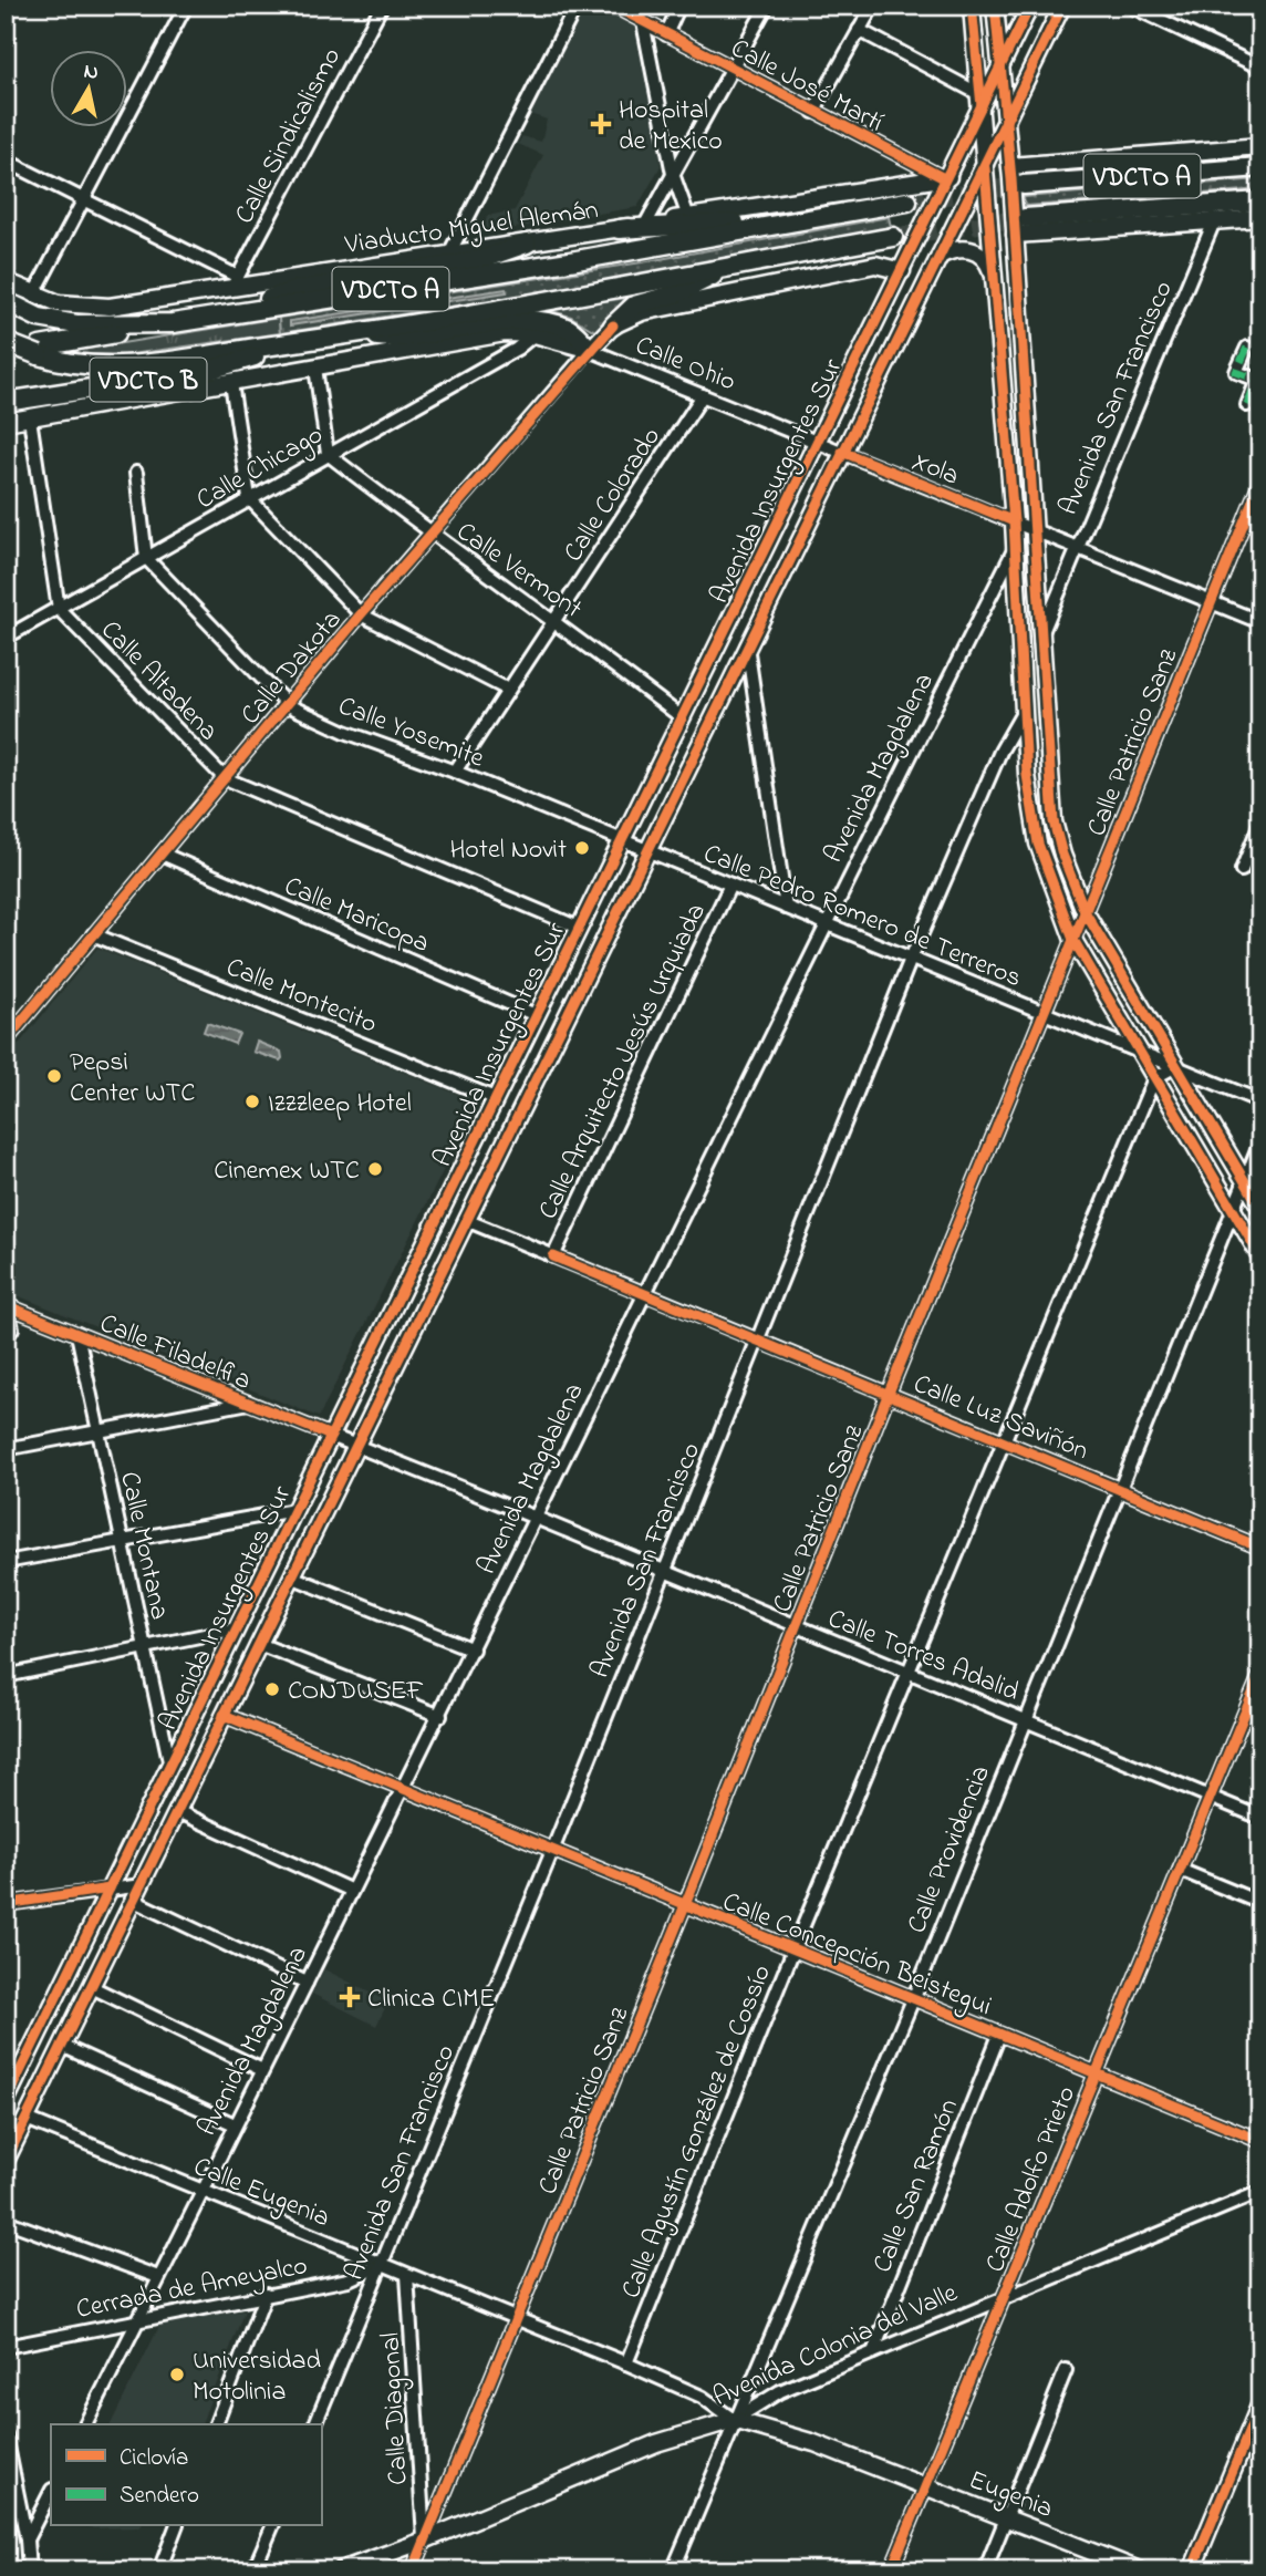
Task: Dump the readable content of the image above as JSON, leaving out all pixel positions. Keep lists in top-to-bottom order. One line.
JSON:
{"streets":{"highway":["VDCTO A","Viaducto Miguel Alemán","VDCTO B"],"main road":["Calle Ohio","Avenida Insurgentes Sur","Calle Dakota","Avenida Colonia del Valle","Eugenia"],"street":["Calle José Martí","Calle Sindicalismo","Avenida San Francisco","Calle Chicago","Xola","Calle Colorado","Calle Vermont","Calle Altadena","Calle Yosemite","Calle Patricio Sanz","Avenida Magdalena","Calle Maricopa","Calle Pedro Romero de Terreros","Calle Montecito","Calle Arquitecto Jesús Urquiada","Calle Filadelfia","Calle Luz Saviñón","Calle Montana","Calle Torres Adalid","Calle Providencia","Calle Concepción Beistegui","Calle Agustín González de Cossío","Calle Adolfo Prieto","Calle San Ramón","Calle Eugenia","Cerrada de Ameyalco","Calle Diagonal"]},"crossings":[["Calle José Martí","Viaducto Miguel Alemán"],["Calle José Martí","Avenida Insurgentes Sur"],["Calle Sindicalismo","Viaducto Miguel Alemán"],["VDCTO A","VDCTO B"],["Viaducto Miguel Alemán","VDCTO B"],["Viaducto Miguel Alemán","Avenida Insurgentes Sur"],["Calle Ohio","Calle Chicago"],["Calle Ohio","Xola"],["Calle Ohio","Avenida Insurgentes Sur"],["Calle Ohio","Calle Colorado"],["Calle Ohio","Calle Dakota"],["Avenida San Francisco","Xola"],["Avenida San Francisco","Calle Pedro Romero de Terreros"],["Avenida San Francisco","Calle Luz Saviñón"],["Avenida San Francisco","Calle Torres Adalid"],["Avenida San Francisco","Calle Concepción Beistegui"],["Avenida San Francisco","Calle Eugenia"],["Avenida San Francisco","Cerrada de Ameyalco"],["Calle Chicago","Calle Vermont"],["Calle Chicago","Calle Altadena"],["Calle Chicago","Calle Yosemite"],["Xola","Avenida Insurgentes Sur"],["Xola","Calle Patricio Sanz"],["Avenida Insurgentes Sur","Calle Vermont"],["Avenida Insurgentes Sur","Calle Altadena"],["Avenida Insurgentes Sur","Calle Yosemite"],["Avenida Insurgentes Sur","Calle Maricopa"],["Avenida Insurgentes Sur","Calle Pedro Romero de Terreros"],["Avenida Insurgentes Sur","Calle Montecito"],["Avenida Insurgentes Sur","Calle Filadelfia"],["Avenida Insurgentes Sur","Calle Luz Saviñón"],["Avenida Insurgentes Sur","Calle Montana"],["Avenida Insurgentes Sur","Calle Torres Adalid"],["Avenida Insurgentes Sur","Calle Concepción Beistegui"],["Avenida Insurgentes Sur","Calle Eugenia"],["Calle Colorado","Calle Vermont"],["Calle Colorado","Calle Yosemite"],["Calle Vermont","Calle Dakota"],["Calle Dakota","Calle Altadena"],["Calle Dakota","Calle Yosemite"],["Calle Dakota","Calle Maricopa"],["Calle Dakota","Calle Montecito"],["Calle Yosemite","Calle Pedro Romero de Terreros"],["Calle Patricio Sanz","Calle Pedro Romero de Terreros"],["Calle Patricio Sanz","Calle Luz Saviñón"],["Calle Patricio Sanz","Calle Torres Adalid"],["Calle Patricio Sanz","Calle Concepción Beistegui"],["Calle Patricio Sanz","Calle Eugenia"],["Calle Patricio Sanz","Avenida Colonia del Valle"],["Calle Patricio Sanz","Calle Diagonal"],["Avenida Magdalena","Calle Pedro Romero de Terreros"],["Avenida Magdalena","Calle Luz Saviñón"],["Avenida Magdalena","Calle Torres Adalid"],["Avenida Magdalena","Calle Concepción Beistegui"],["Avenida Magdalena","Calle Eugenia"],["Avenida Magdalena","Cerrada de Ameyalco"],["Calle Pedro Romero de Terreros","Calle Arquitecto Jesús Urquiada"],["Calle Arquitecto Jesús Urquiada","Calle Luz Saviñón"],["Calle Filadelfia","Calle Montana"],["Calle Filadelfia","Calle Torres Adalid"],["Calle Luz Saviñón","Calle Providencia"],["Calle Luz Saviñón","Calle Agustín González de Cossío"],["Calle Torres Adalid","Calle Providencia"],["Calle Torres Adalid","Calle Agustín González de Cossío"],["Calle Torres Adalid","Calle Adolfo Prieto"],["Calle Providencia","Calle Concepción Beistegui"],["Calle Providencia","Calle Eugenia"],["Calle Providencia","Avenida Colonia del Valle"],["Calle Providencia","Eugenia"],["Calle Concepción Beistegui","Calle Agustín González de Cossío"],["Calle Concepción Beistegui","Calle Adolfo Prieto"],["Calle Concepción Beistegui","Calle San Ramón"],["Calle Agustín González de Cossío","Calle Eugenia"],["Calle Adolfo Prieto","Avenida Colonia del Valle"],["Calle Adolfo Prieto","Eugenia"],["Calle San Ramón","Avenida Colonia del Valle"],["Calle Eugenia","Cerrada de Ameyalco"],["Calle Eugenia","Avenida Colonia del Valle"],["Calle Eugenia","Calle Diagonal"],["Calle Eugenia","Eugenia"],["Avenida Colonia del Valle","Calle Diagonal"],["Avenida Colonia del Valle","Eugenia"]],"places":{"health":["Hospital de Mexico","Clinica CIME"],"other":["Hotel Novit","Pepsi Center WTC","Izzzleep Hotel","Cinemex WTC","CONDUSEF","Universidad Motolinia"]},"legend":["Ciclovía","Sendero"],"north":"top"}
